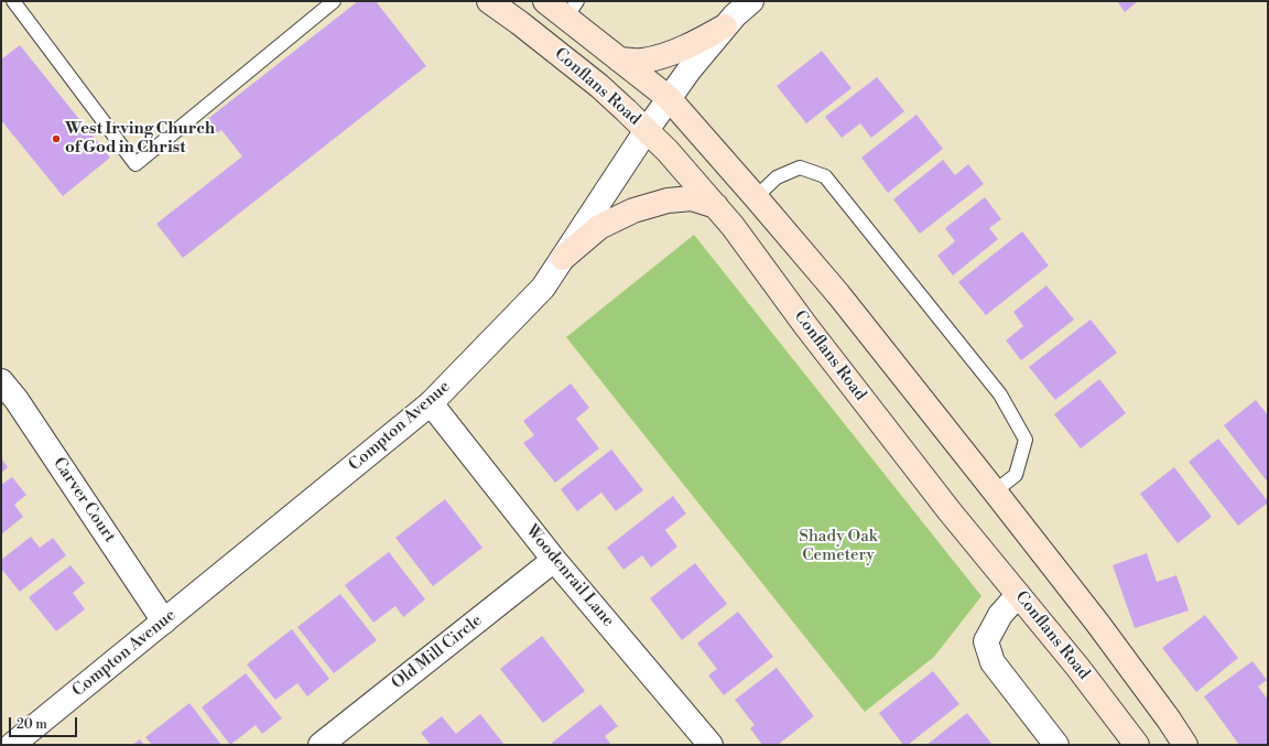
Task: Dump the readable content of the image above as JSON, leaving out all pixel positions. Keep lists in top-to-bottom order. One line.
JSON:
{"streets":{"main road":["Conflans Road"],"street":["Compton Avenue","Carver Court","Woodenrail Lane","Old Mill Circle"]},"crossings":[["Conflans Road","Compton Avenue"],["Compton Avenue","Carver Court"],["Compton Avenue","Woodenrail Lane"],["Woodenrail Lane","Old Mill Circle"]],"parks":["Shady Oak Cemetery"],"places":["West Irving Church of God in Christ"],"scale_bar":"20 m"}
